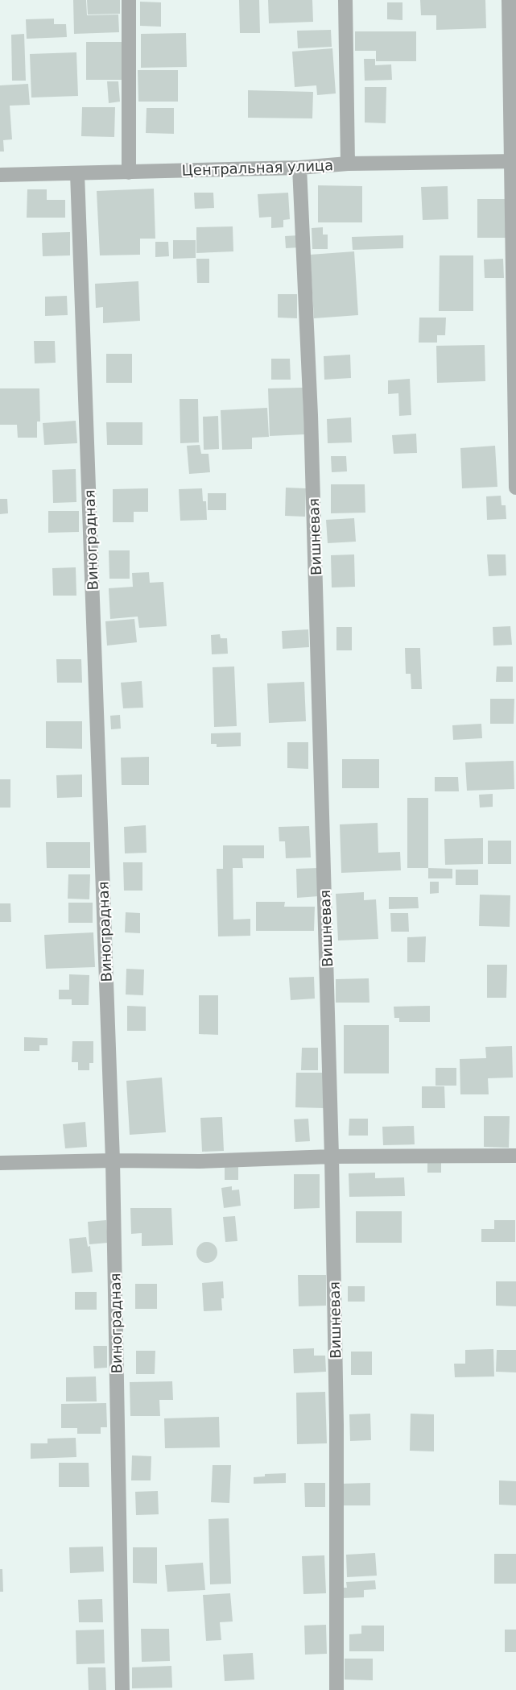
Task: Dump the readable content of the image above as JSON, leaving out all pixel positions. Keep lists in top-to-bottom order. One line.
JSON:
{"streets":{"street":["Центральная улица","Вишневая","Виноградная"]},"crossings":[["Центральная улица","Вишневая"],["Центральная улица","Виноградная"]]}
